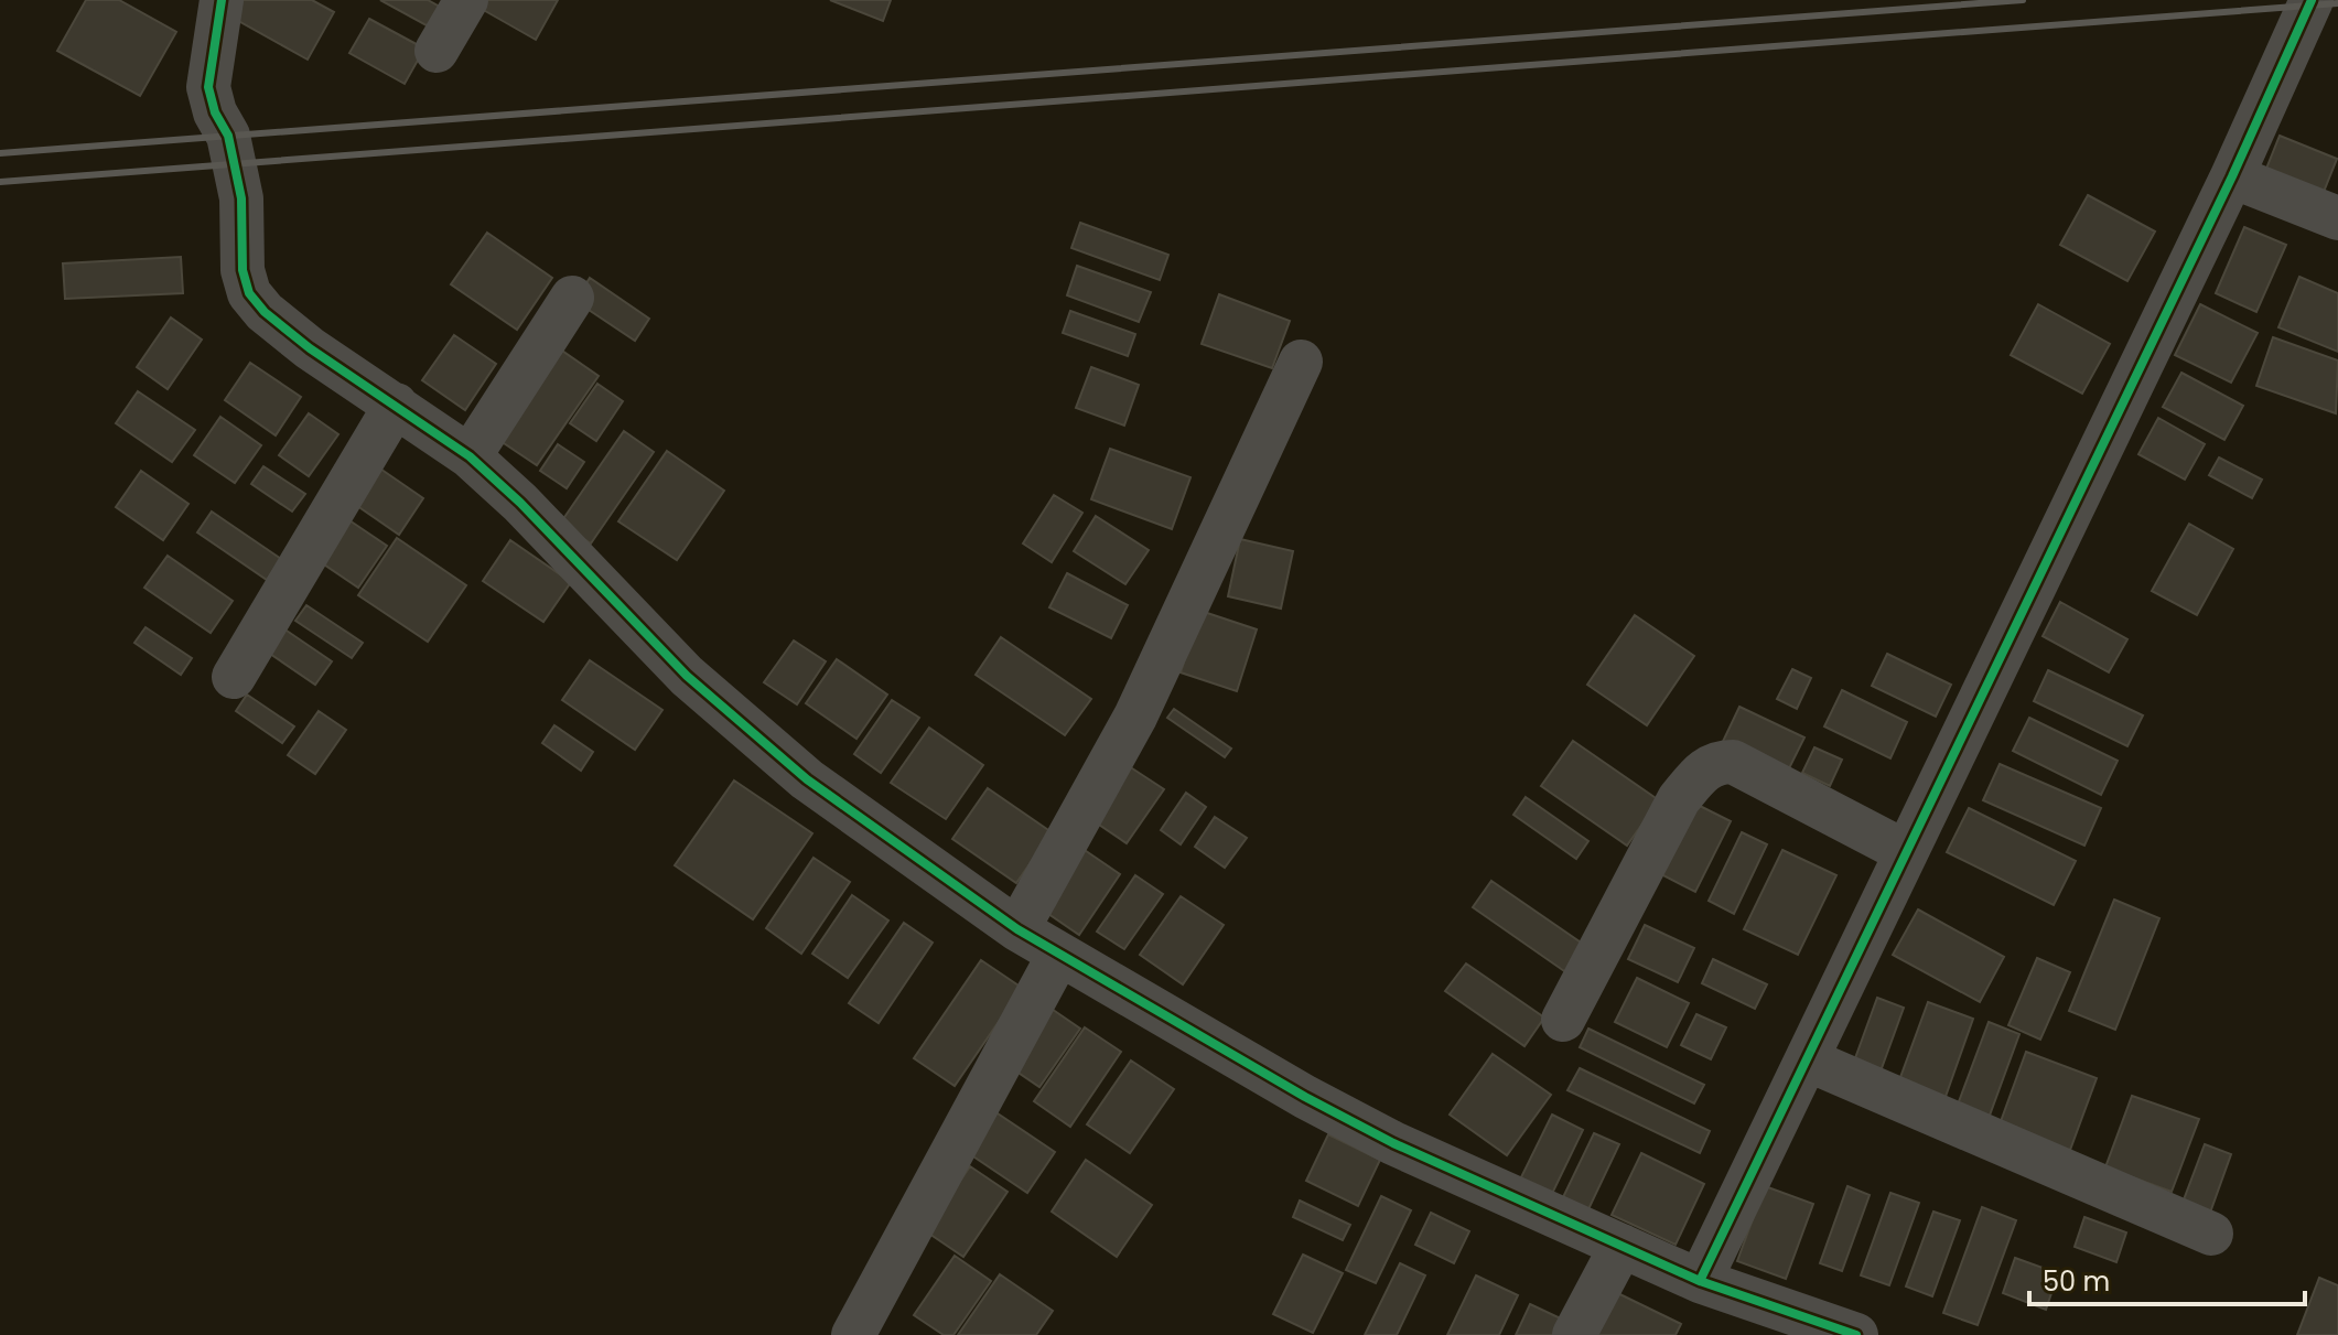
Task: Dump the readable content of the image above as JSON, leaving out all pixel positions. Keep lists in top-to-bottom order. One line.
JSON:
{"scale_bar":"50 m"}
